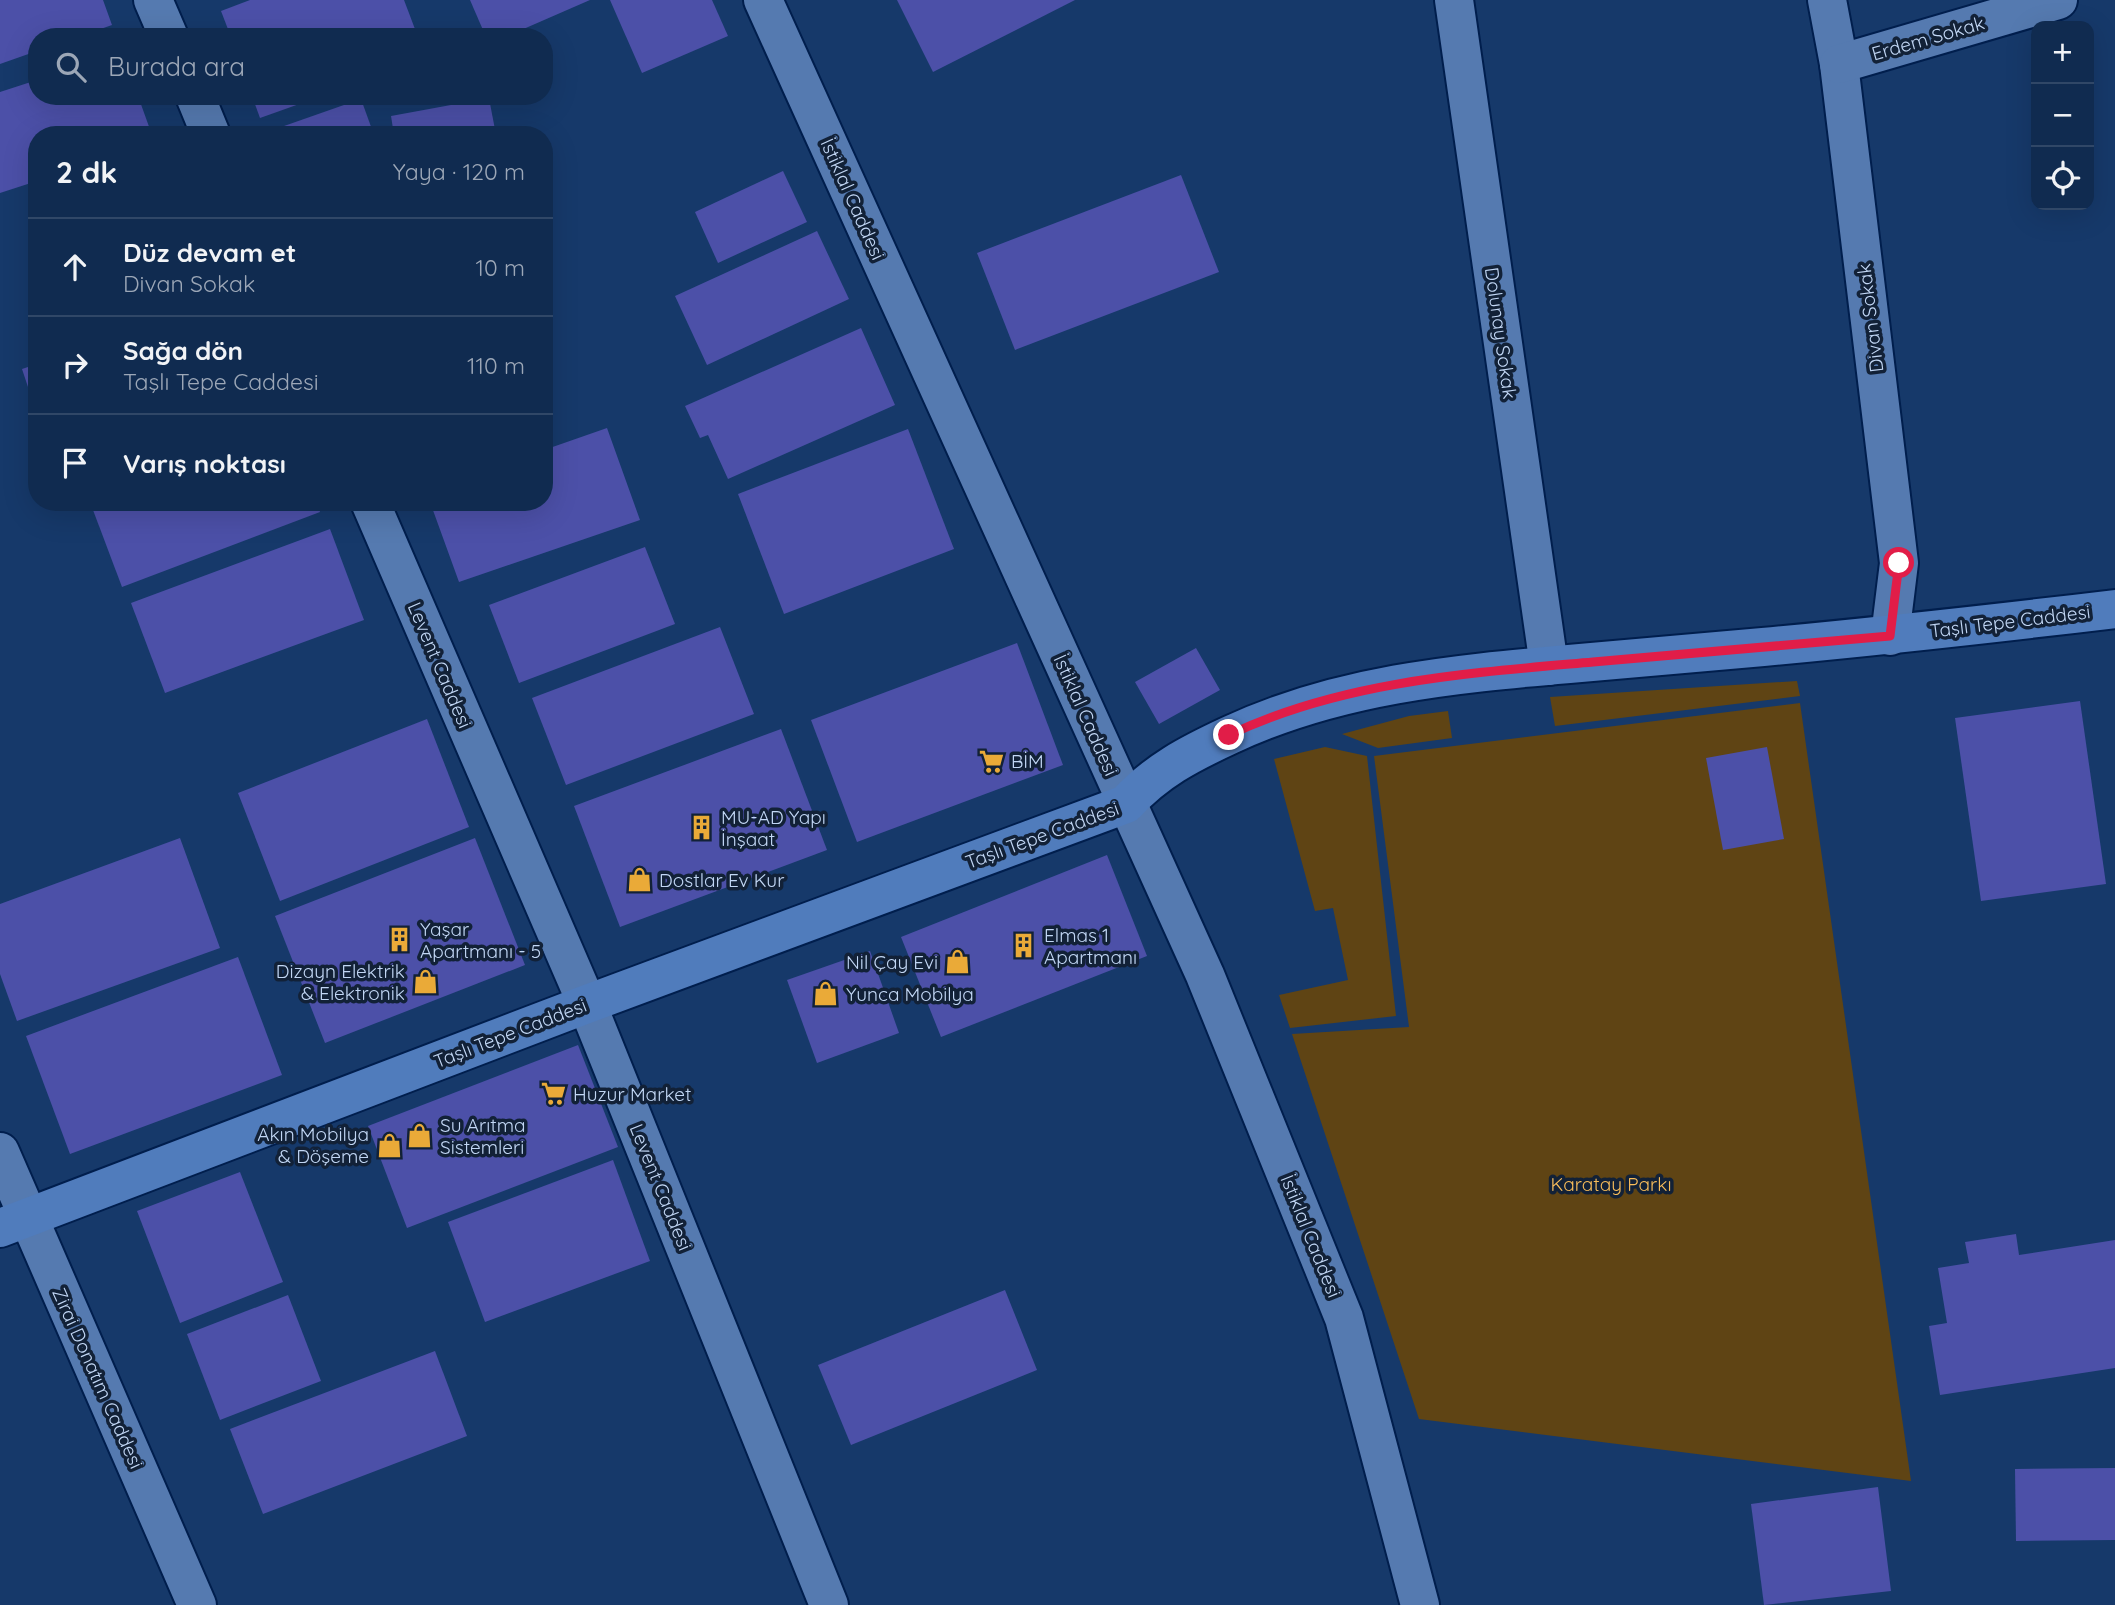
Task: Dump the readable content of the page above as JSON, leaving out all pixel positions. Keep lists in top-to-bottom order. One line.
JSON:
{"streets":{"street":["Erdem Sokak","İstiklal Caddesi","Divan Sokak","Dolunay Sokak","Taşlı Tepe Caddesi","Levent Caddesi","Zirai Donatım Caddesi"]},"crossings":[["Erdem Sokak","Divan Sokak"],["İstiklal Caddesi","Taşlı Tepe Caddesi"],["Divan Sokak","Taşlı Tepe Caddesi"],["Dolunay Sokak","Taşlı Tepe Caddesi"],["Taşlı Tepe Caddesi","Levent Caddesi"],["Taşlı Tepe Caddesi","Zirai Donatım Caddesi"]],"parks":["Karatay Parkı"],"places":{"supermarket":["BİM","Huzur Market"],"building":["MU-AD Yapı İnşaat","Yaşar Apartmanı - 5","Elmas 1 Apartmanı"],"shop":["Dostlar Ev Kur","Nil Çay Evi","Dizayn Elektrik & Elektronik","Yunca Mobilya","Su Arıtma Sistemleri","Akın Mobilya & Döşeme"]},"page":{"map_buttons":["+","−"],"search":"Burada ara","heading":["2 dk","Yaya · 120 m"],"list":[["Düz devam et","Divan Sokak","10 m"],["Sağa dön","Taşlı Tepe Caddesi","110 m"],"Varış noktası"]}}
